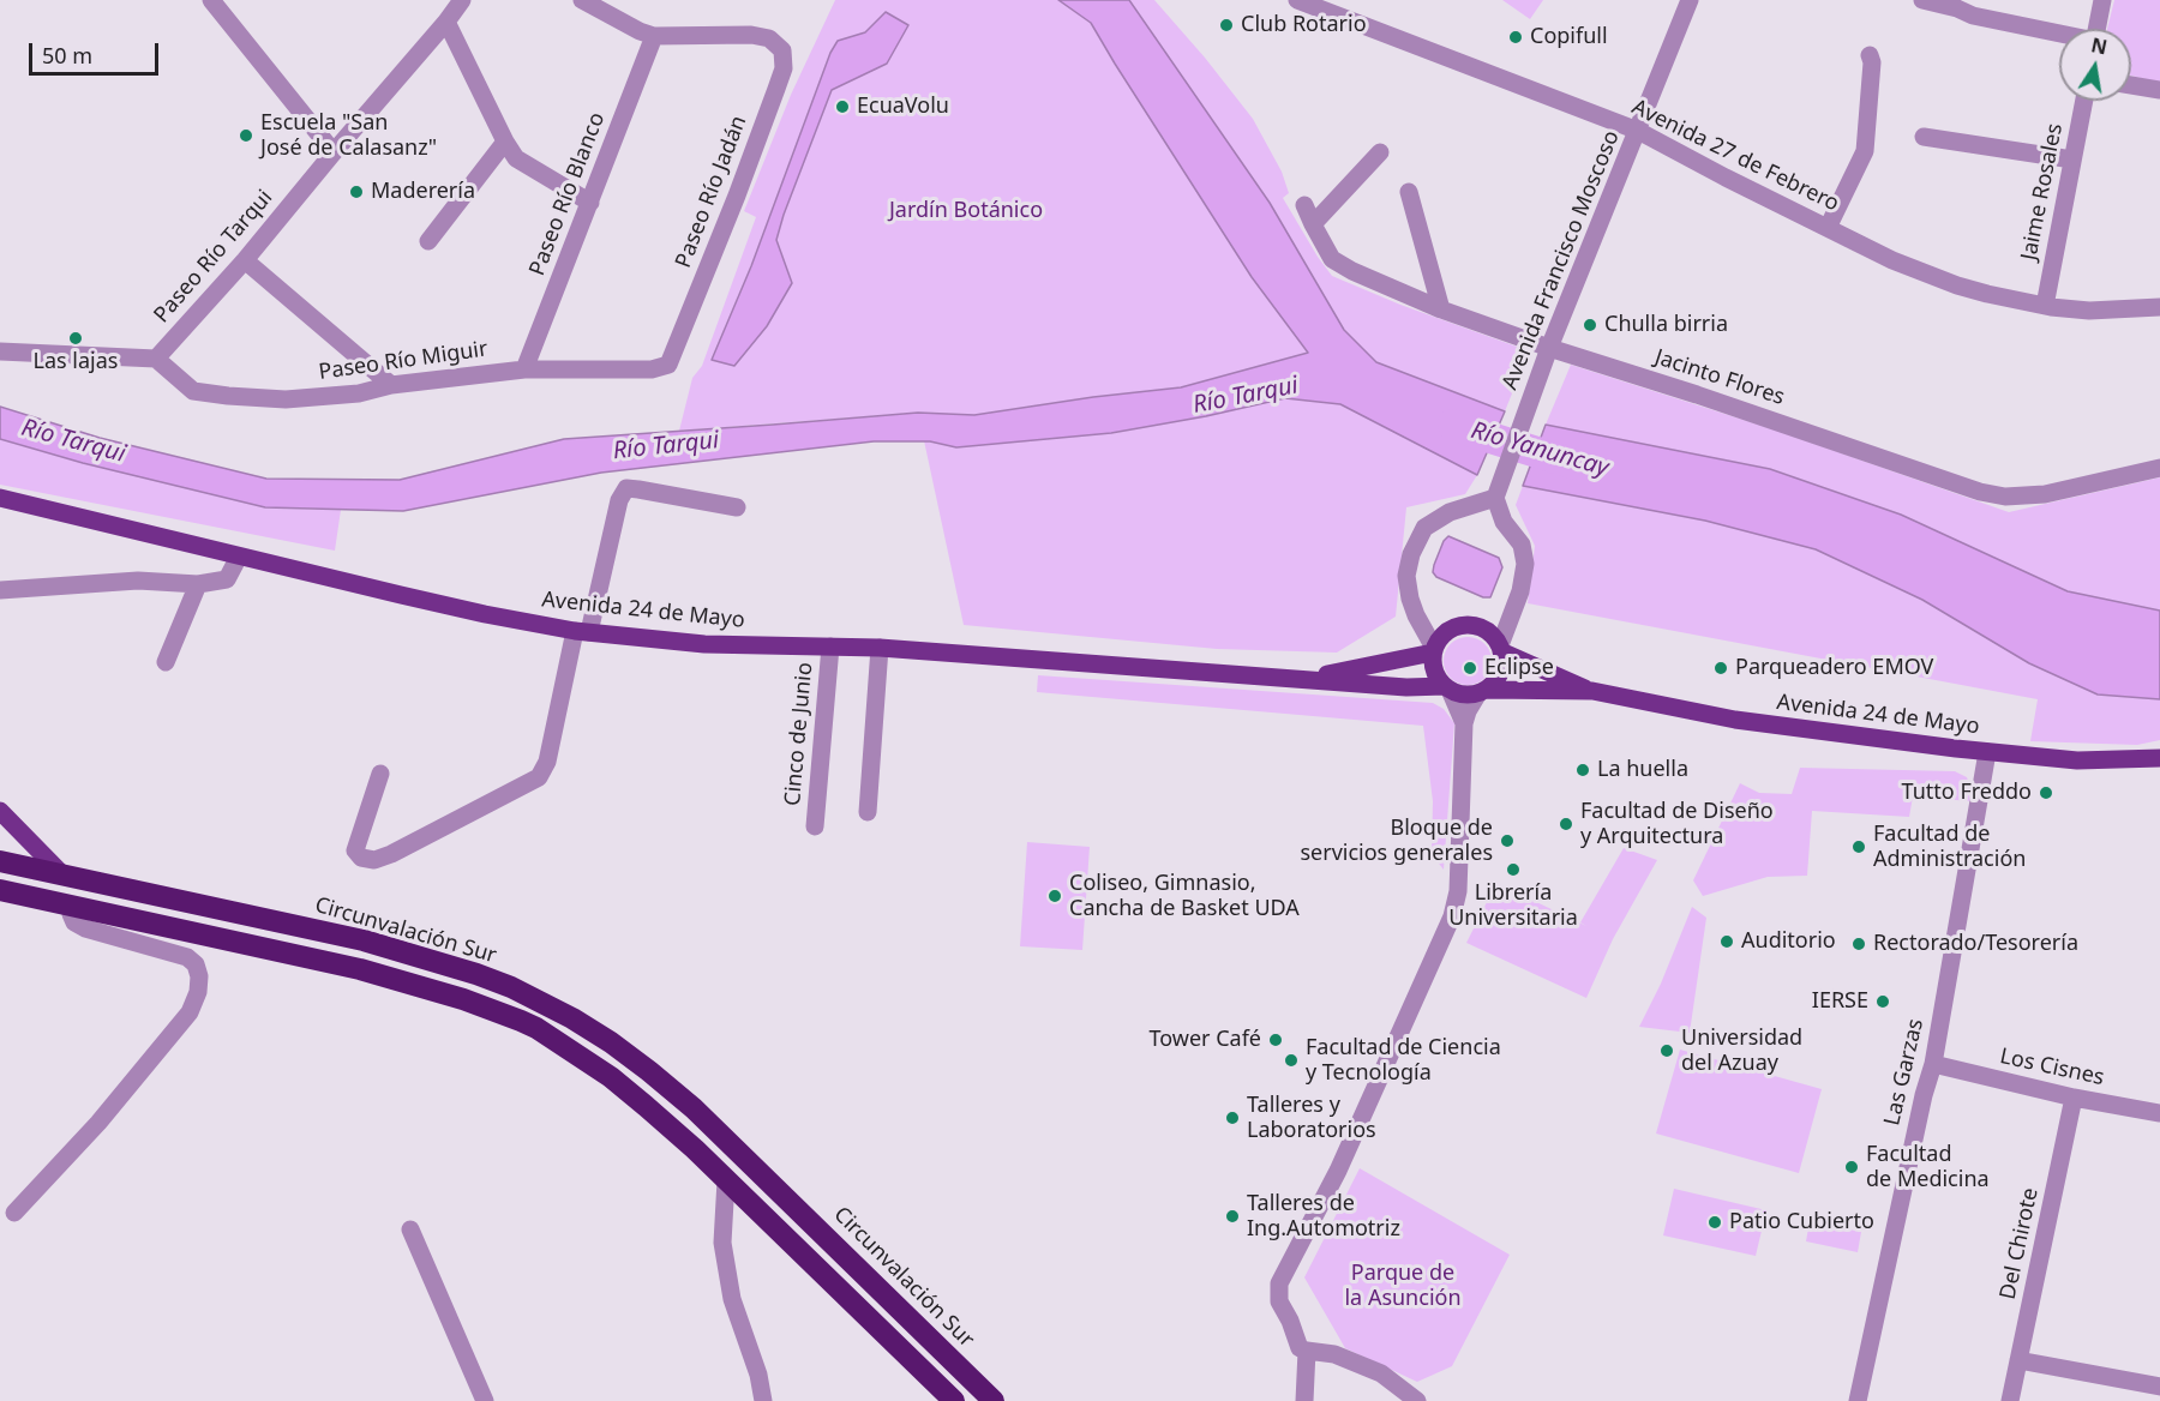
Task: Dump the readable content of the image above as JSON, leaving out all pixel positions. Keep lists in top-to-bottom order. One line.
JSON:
{"streets":{"highway":["Circunvalación Sur"],"main road":["Avenida 24 de Mayo"],"street":["Avenida 27 de Febrero","Paseo Río Jadán","Jaime Rosales","Paseo Río Blanco","Paseo Río Tarqui","Avenida Francisco Moscoso","Paseo Río Miguir","Jacinto Flores","Cinco de Junio","Los Cisnes","Las Garzas","Del Chirote"]},"crossings":[["Avenida 27 de Febrero","Jaime Rosales"],["Avenida 27 de Febrero","Avenida Francisco Moscoso"],["Paseo Río Jadán","Paseo Río Blanco"],["Paseo Río Jadán","Paseo Río Miguir"],["Paseo Río Blanco","Paseo Río Miguir"],["Paseo Río Tarqui","Paseo Río Miguir"],["Avenida Francisco Moscoso","Jacinto Flores"],["Avenida 24 de Mayo","Cinco de Junio"],["Avenida 24 de Mayo","Las Garzas"],["Los Cisnes","Las Garzas"],["Los Cisnes","Del Chirote"]],"water":["Río Tarqui","Río Yanuncay"],"parks":["Jardín Botánico","Parque de la Asunción"],"places":["Club Rotario","Copifull","EcuaVolu","Escuela \"San José de Calasanz\"","Maderería","Chulla birria","Las lajas","Eclipse","Parqueadero EMOV","La huella","Tutto Freddo","Facultad de Diseño y Arquitectura","Bloque de servicios generales","Facultad de Administración","Librería Universitaria","Coliseo, Gimnasio, Cancha de Basket UDA","Auditorio","Rectorado/Tesorería","IERSE","Tower Café","Universidad del Azuay","Facultad de Ciencia y Tecnología","Talleres y Laboratorios","Facultad de Medicina","Talleres de Ing.Automotriz","Patio Cubierto"],"scale_bar":"50 m","north":"top"}
